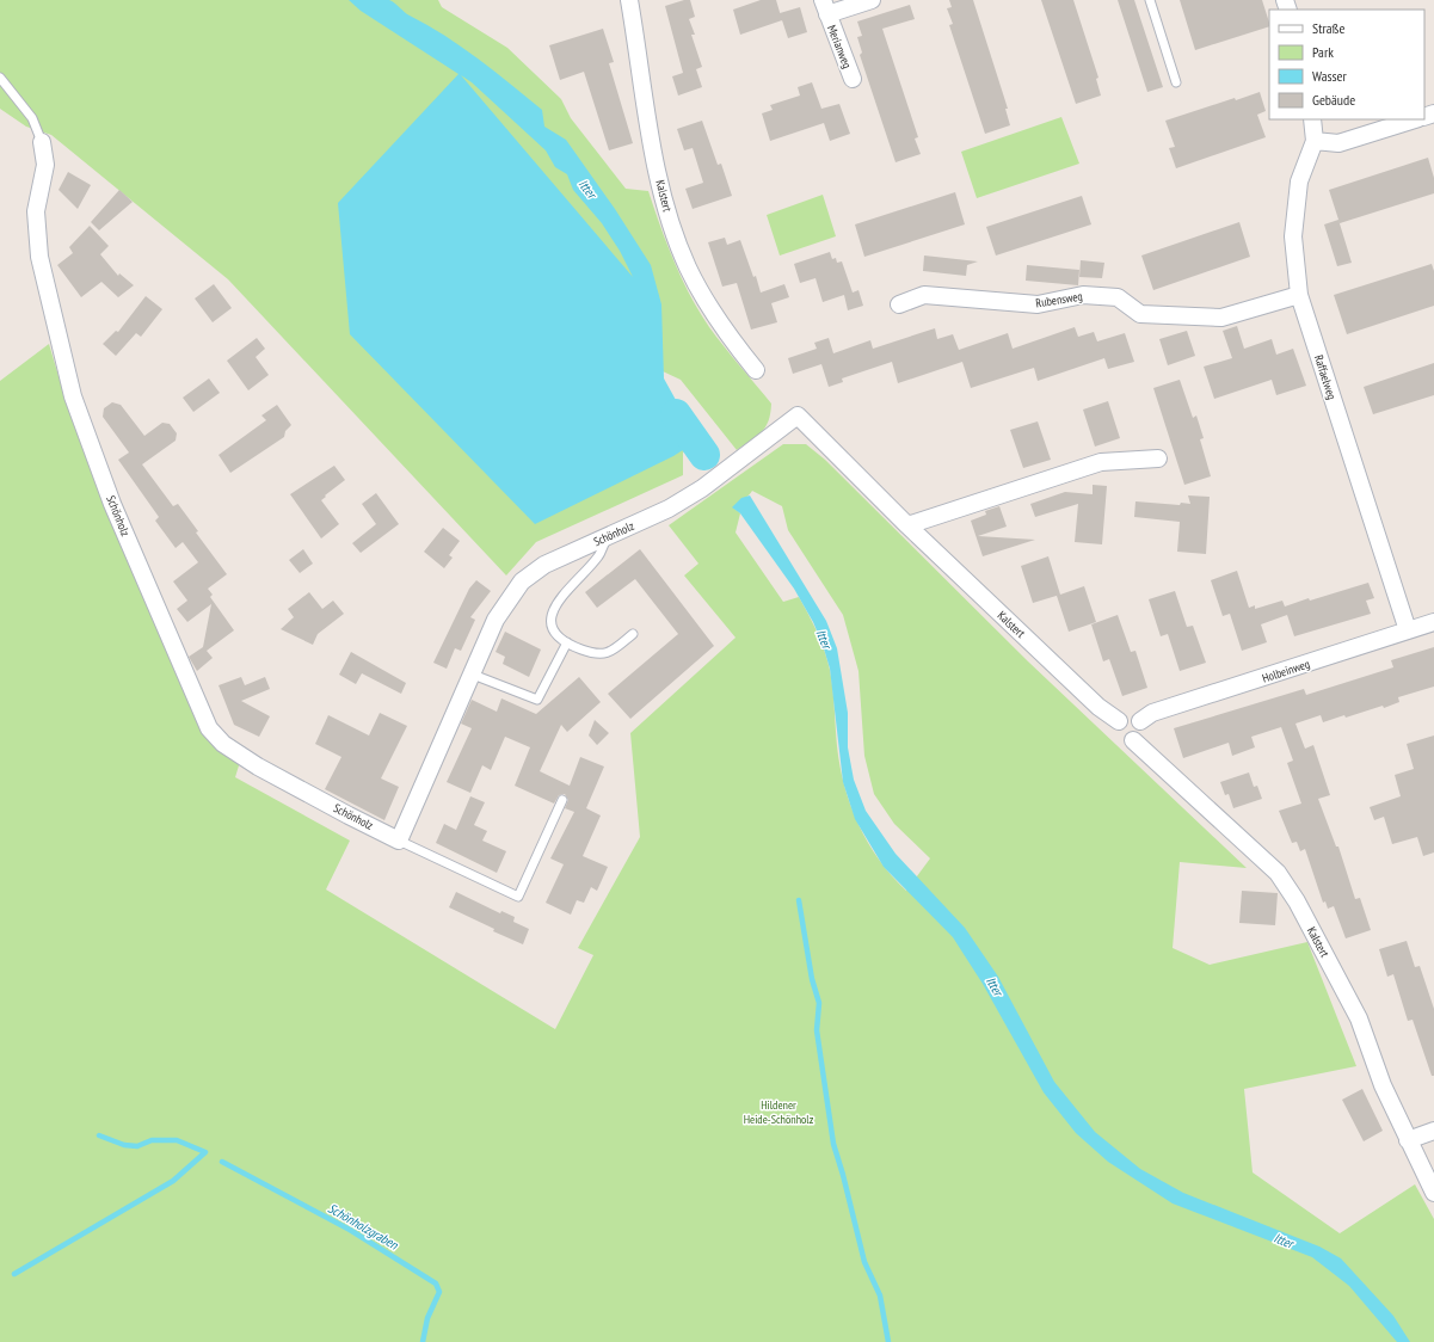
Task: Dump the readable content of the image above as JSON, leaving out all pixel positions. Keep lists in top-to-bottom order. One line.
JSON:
{"streets":{"street":["Merianweg","Kalstert","Rubensweg","Raffaelweg","Schönholz","Holbeinweg"]},"crossings":[["Kalstert","Schönholz"],["Kalstert","Holbeinweg"],["Rubensweg","Raffaelweg"],["Raffaelweg","Holbeinweg"]],"water":["Itter","Schönholzgraben"],"parks":["Hildener Heide-Schönholz"],"legend":["Straße","Park","Wasser","Gebäude"]}
